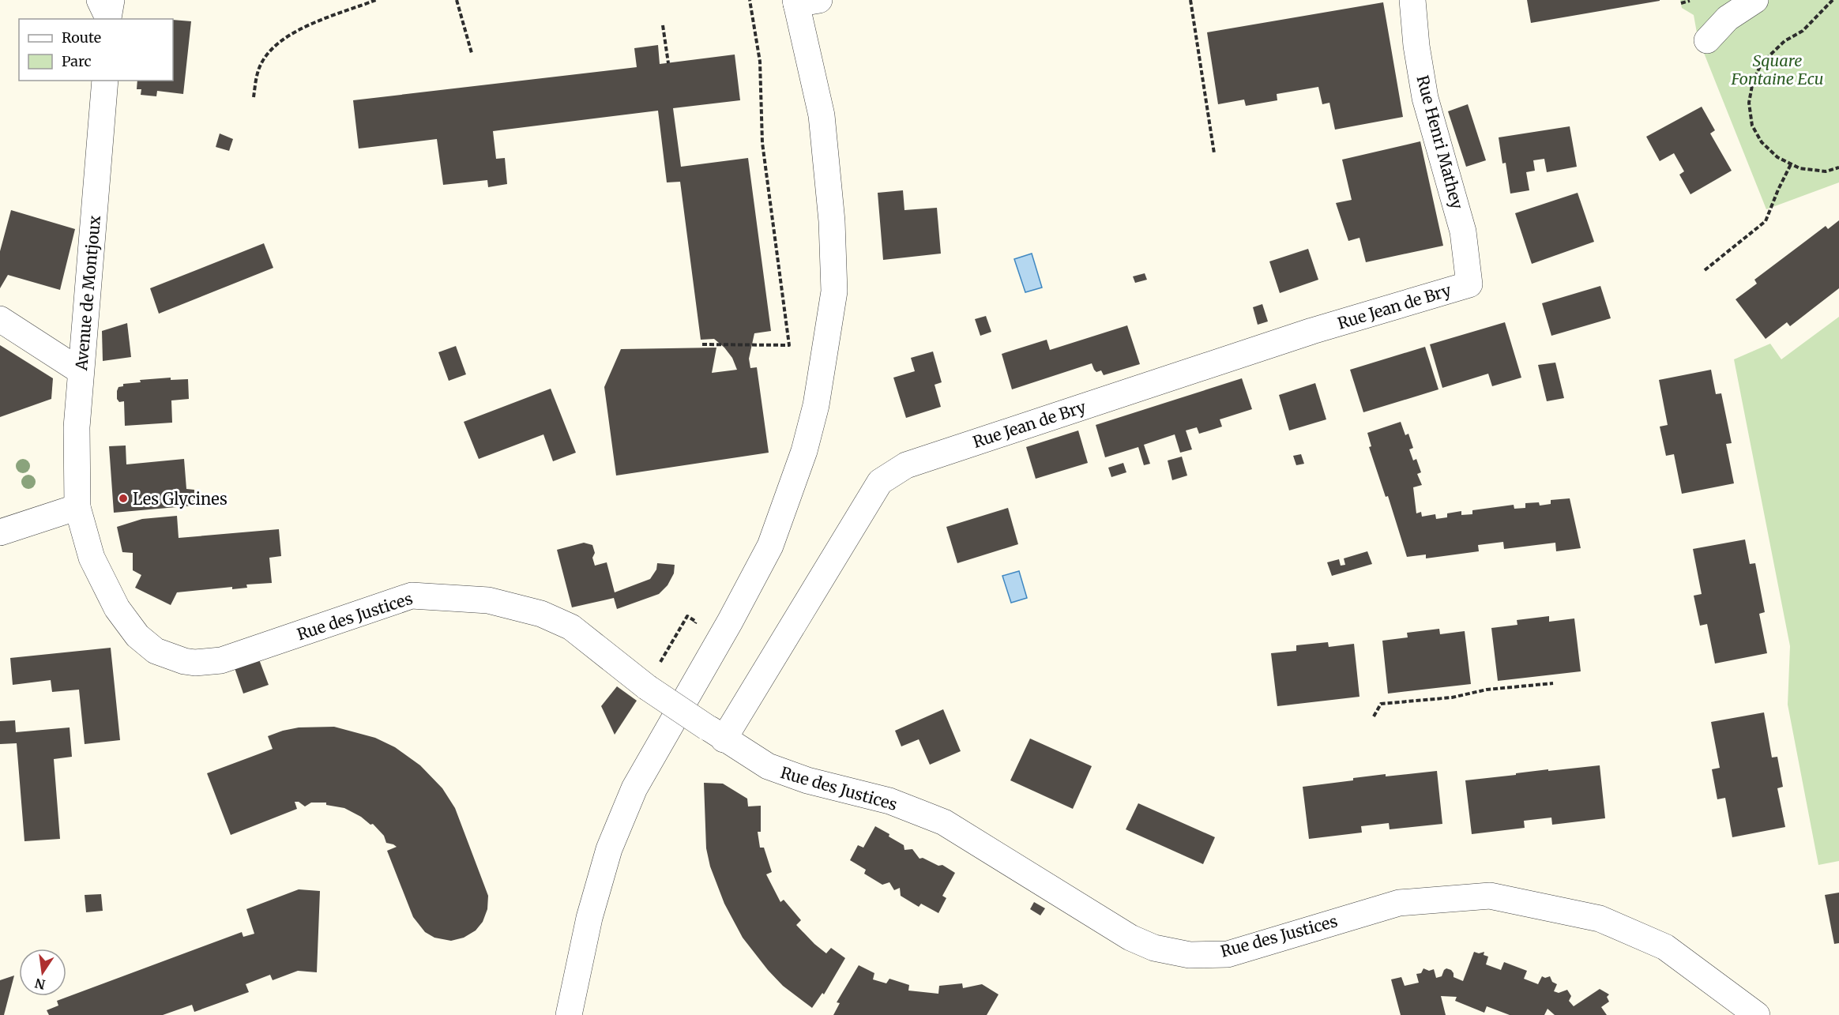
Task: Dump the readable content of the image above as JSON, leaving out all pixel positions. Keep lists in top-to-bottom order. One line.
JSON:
{"streets":{"street":["Rue Henri Mathey","Avenue de Montjoux","Rue Jean de Bry","Rue des Justices"]},"crossings":[["Rue Henri Mathey","Rue Jean de Bry"],["Avenue de Montjoux","Rue des Justices"],["Rue Jean de Bry","Rue des Justices"]],"parks":["Square Fontaine Ecu"],"places":["Les Glycines"],"legend":["Route","Parc"],"north":"bottom"}
